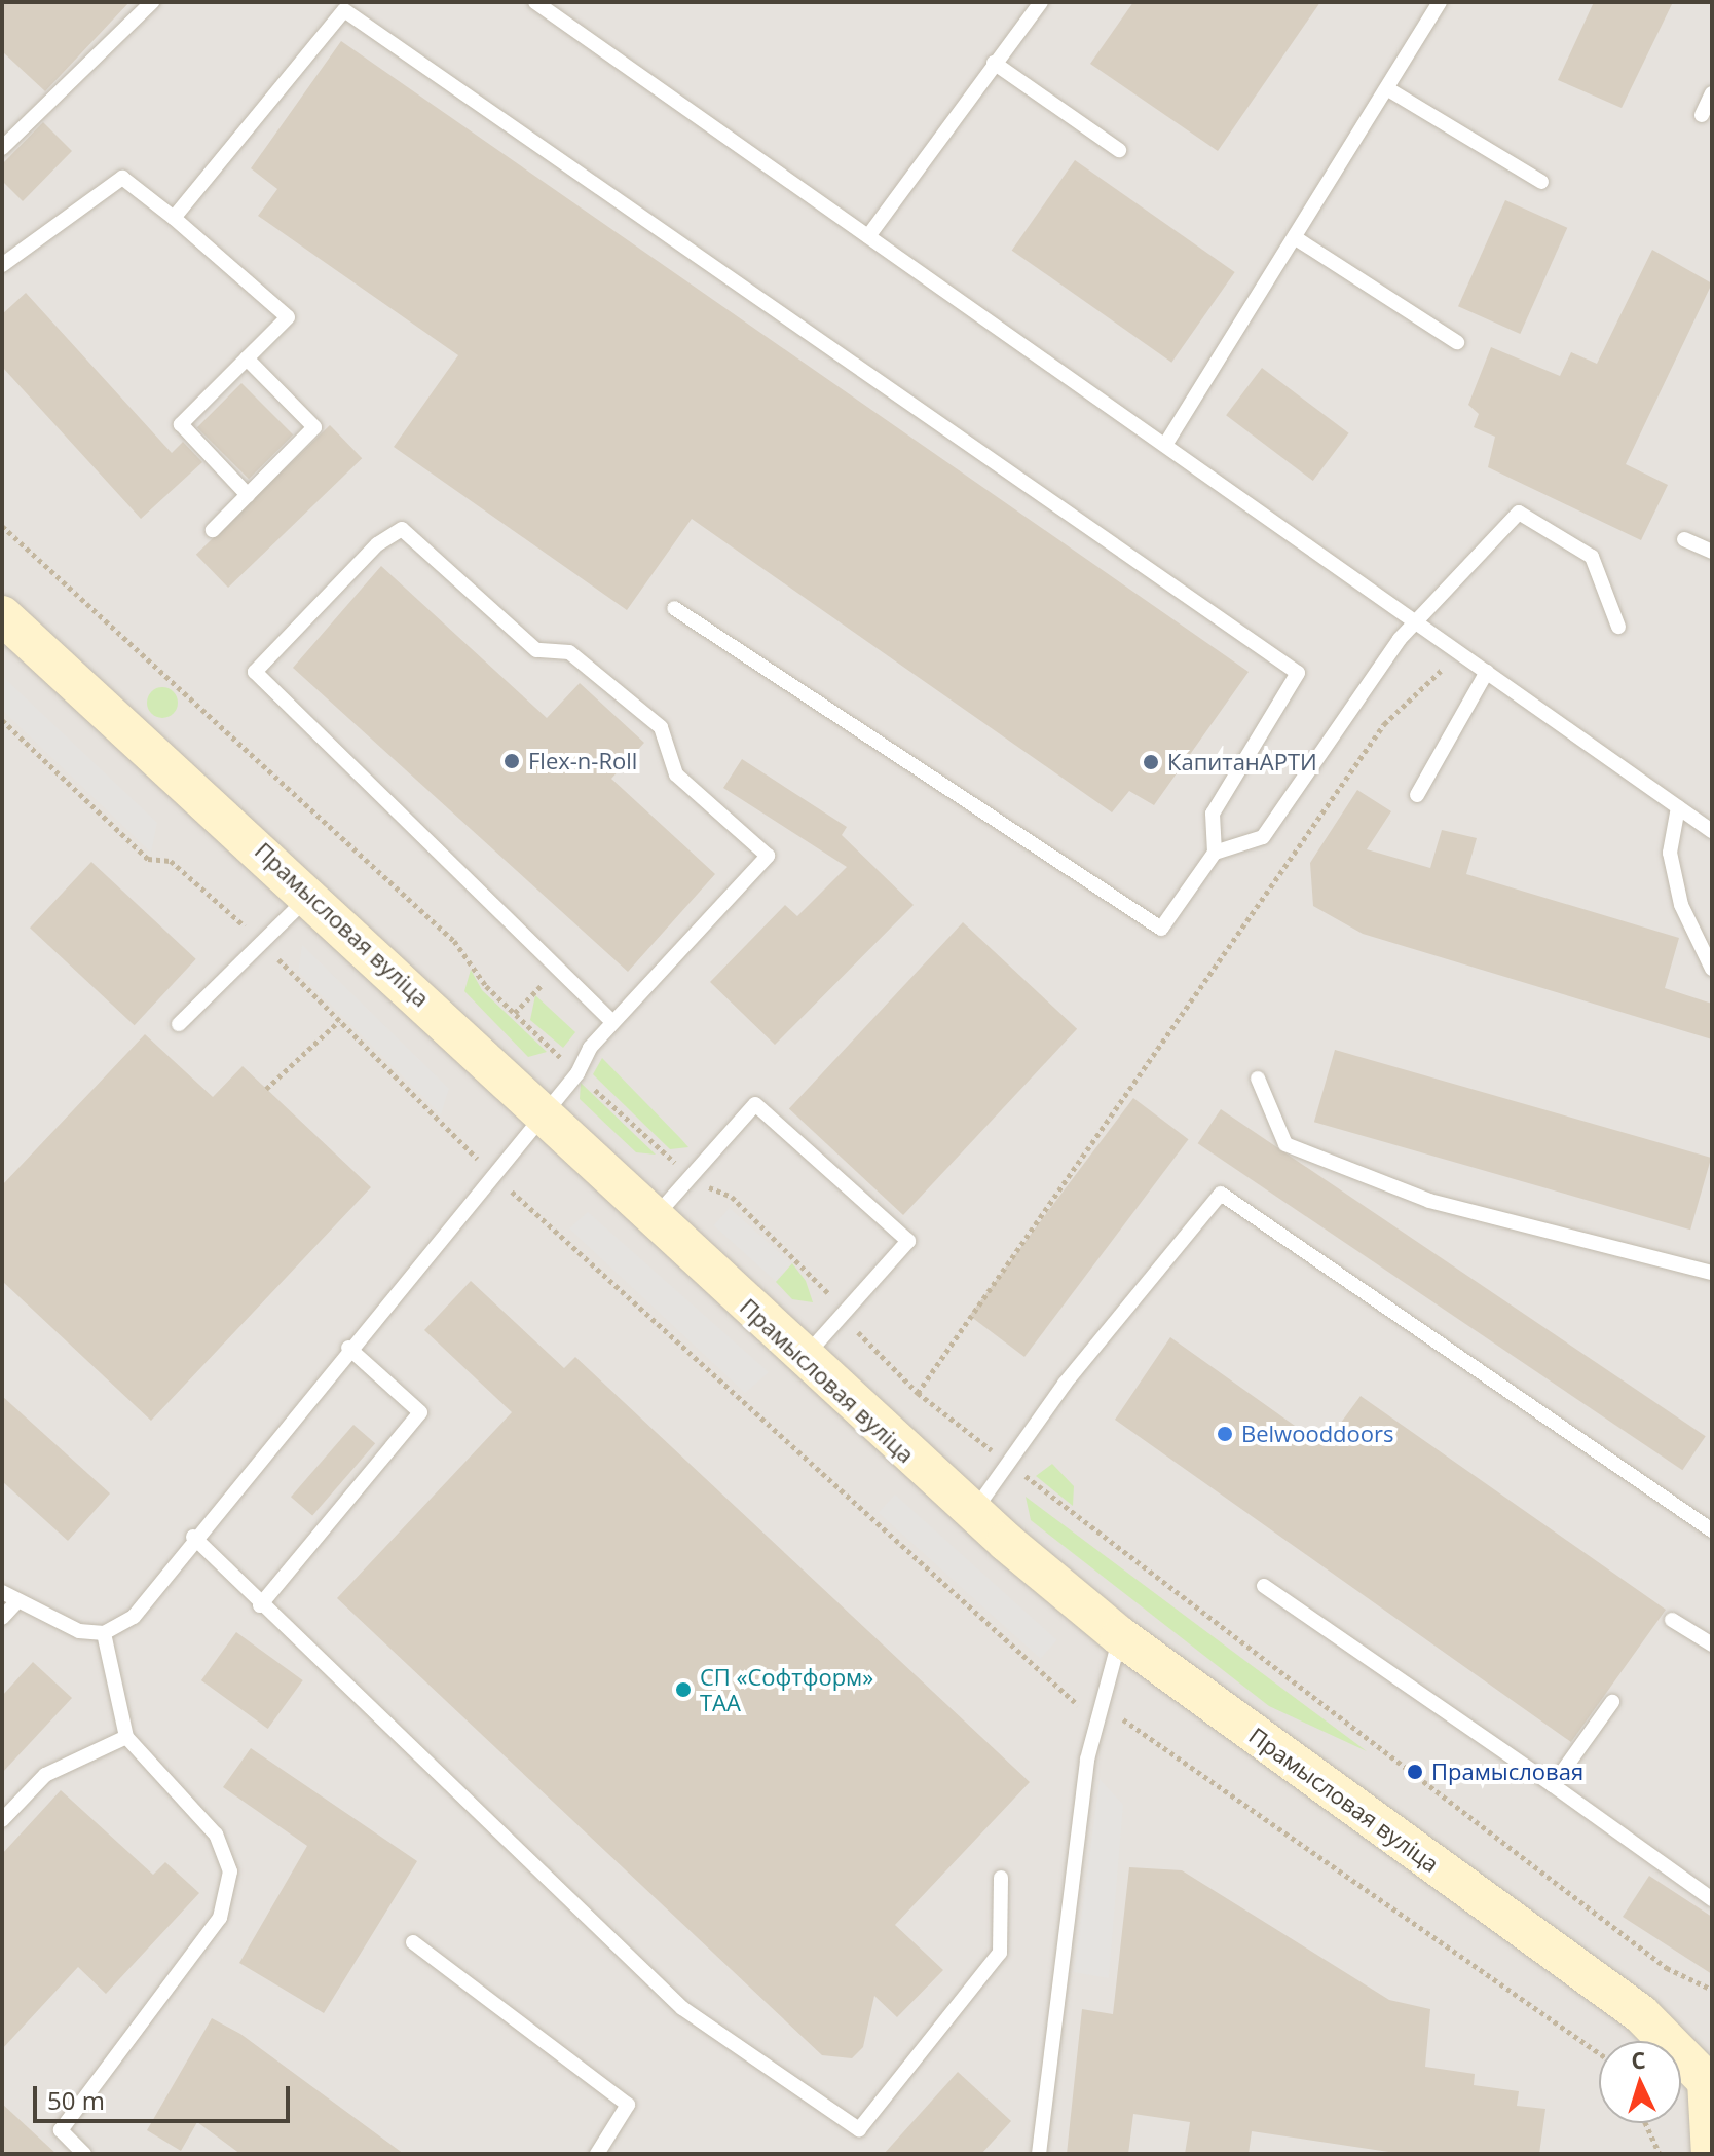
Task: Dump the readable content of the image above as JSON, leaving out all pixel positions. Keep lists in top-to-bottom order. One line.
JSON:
{"streets":{"main road":["Прамысловая вуліца"]},"places":["Flex-n-Roll","КапитанАРТИ","Belwooddoors","СП «Софтформ» ТАА","Прамысловая"],"scale_bar":"50 m","north":"top"}
